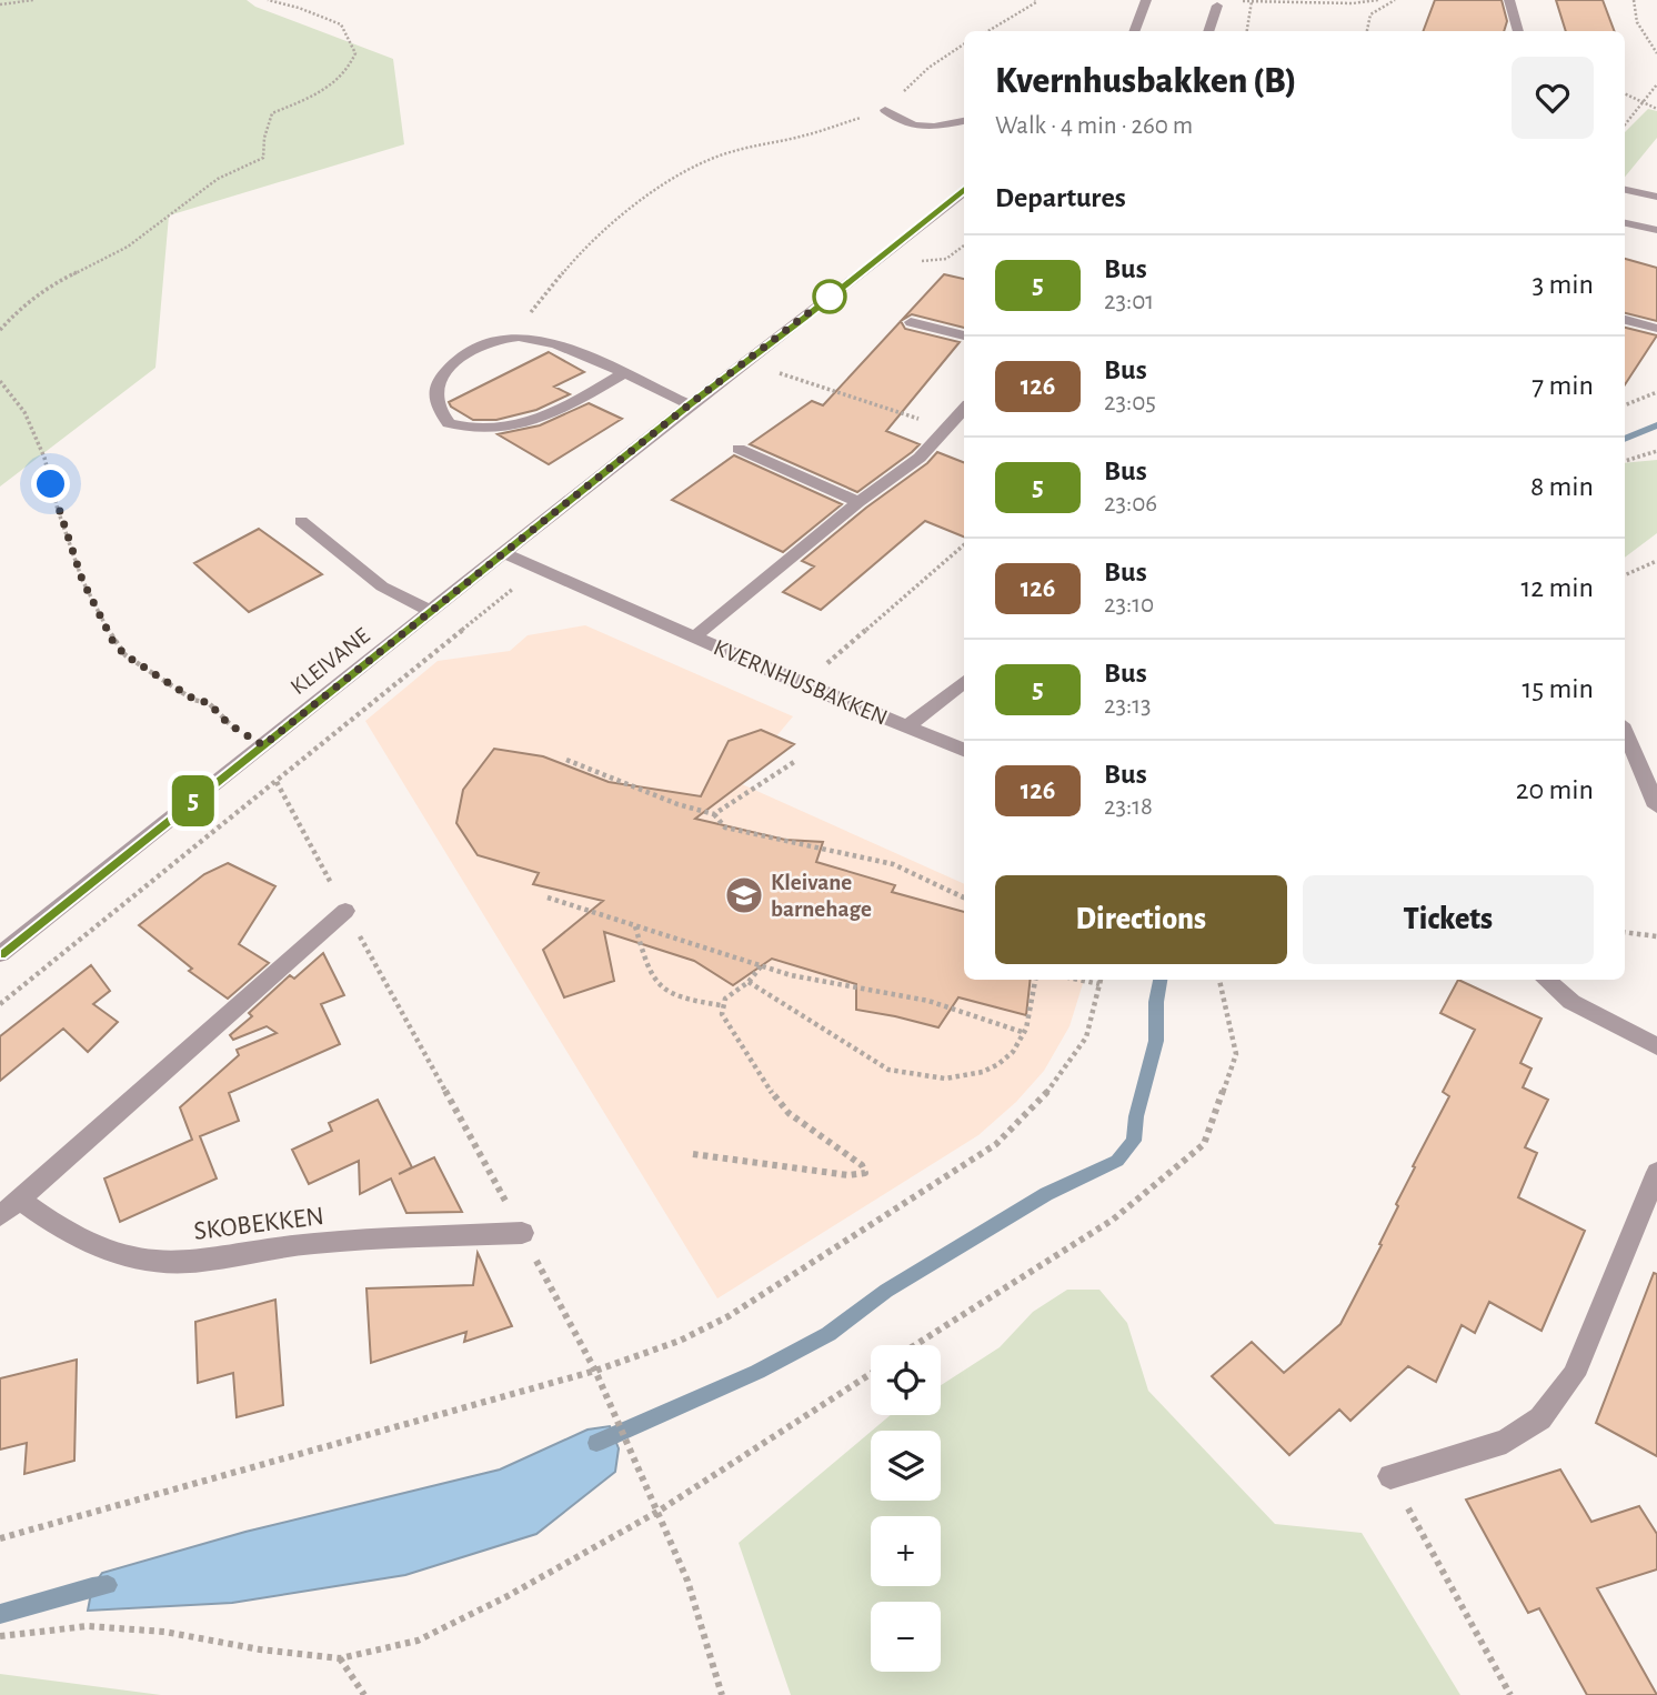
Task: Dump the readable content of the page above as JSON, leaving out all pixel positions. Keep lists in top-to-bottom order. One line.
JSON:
{"streets":{"street":["KLEIVANE","KVERNHUSBAKKEN","SKOBEKKEN"]},"crossings":[["KLEIVANE","KVERNHUSBAKKEN"]],"places":{"school or university":["Kleivane barnehage"]},"lines":["bus line 5"],"page":{"on_map":"5","heading":[["Kvernhusbakken (B)","Walk · 4 min · 260 m"],"Departures"],"list":[{"mark":"5","name":"Bus","note":"23:01","value":"3 min"},{"mark":"126","name":"Bus","note":"23:05","value":"7 min"},{"mark":"5","name":"Bus","note":"23:06","value":"8 min"},{"mark":"126","name":"Bus","note":"23:10","value":"12 min"},{"mark":"5","name":"Bus","note":"23:13","value":"15 min"},{"mark":"126","name":"Bus","note":"23:18","value":"20 min"}],"buttons":["Directions","Tickets"],"map_buttons":["+","−"]}}
